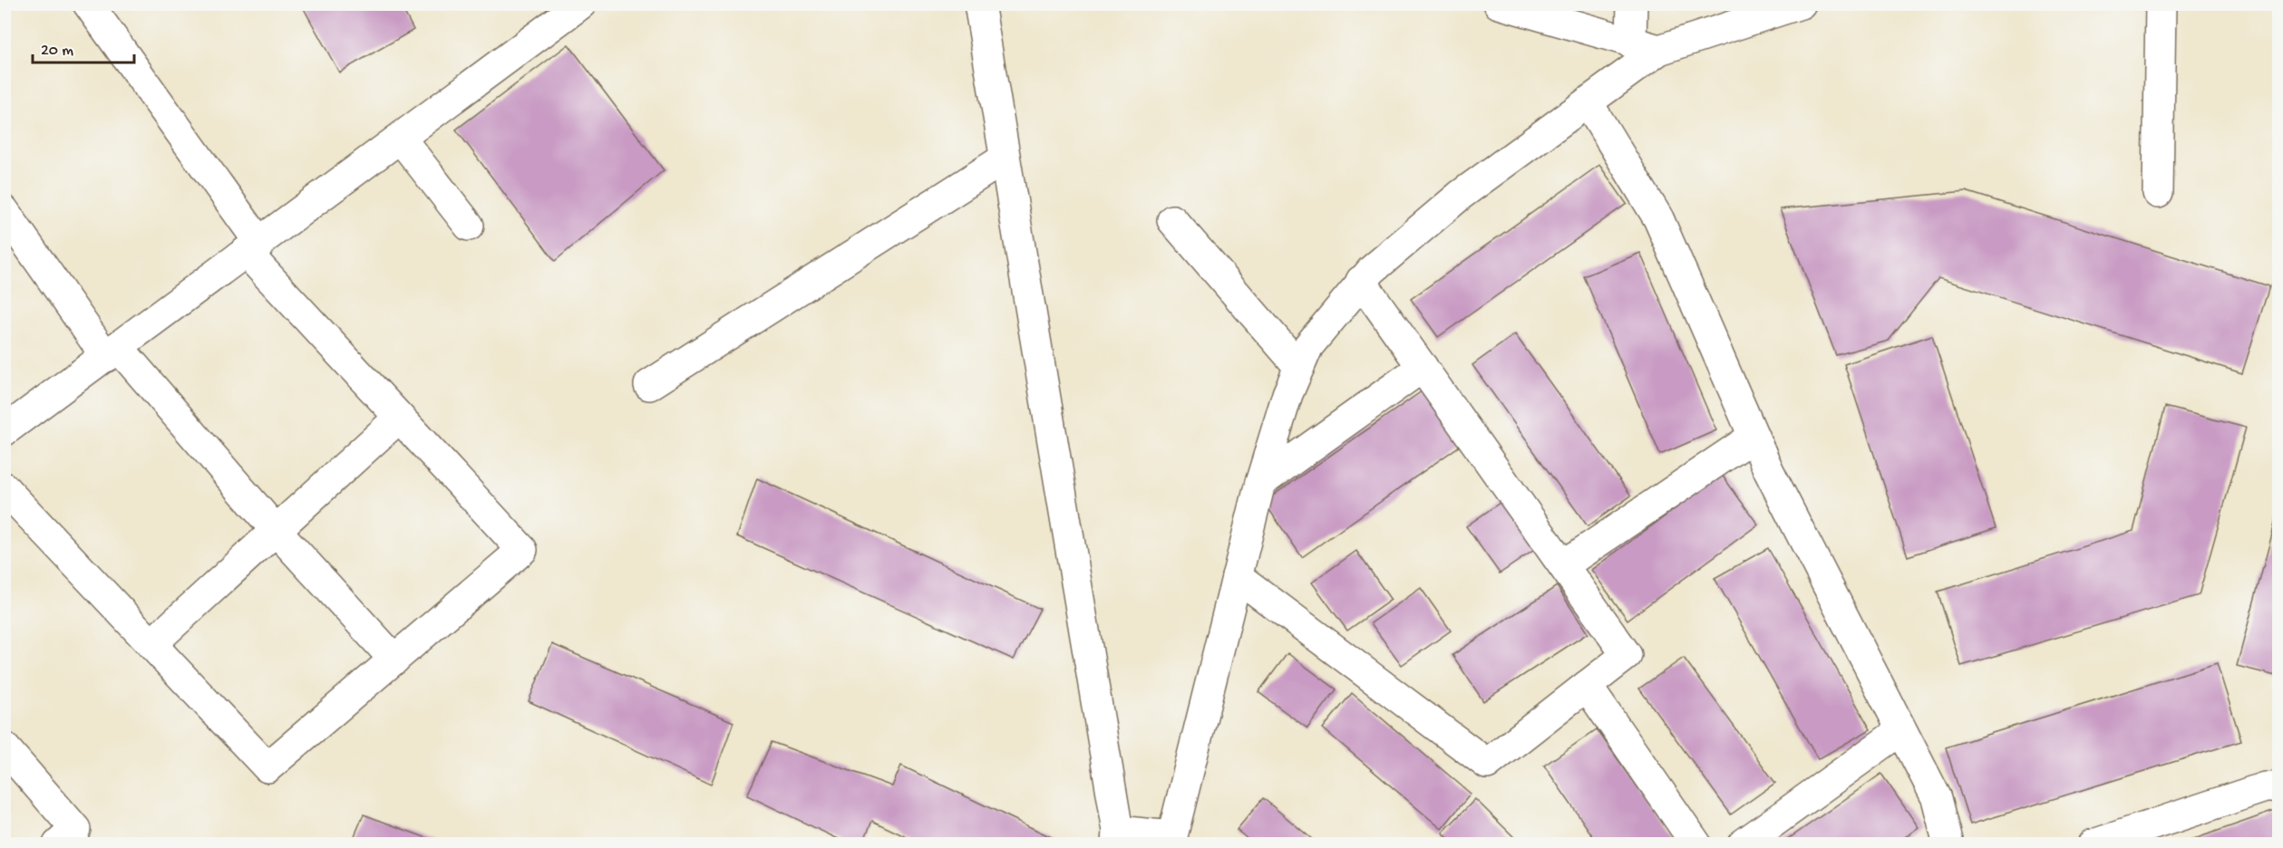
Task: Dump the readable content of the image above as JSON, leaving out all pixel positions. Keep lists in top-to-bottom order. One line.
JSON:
{"scale_bar":"20 m"}
